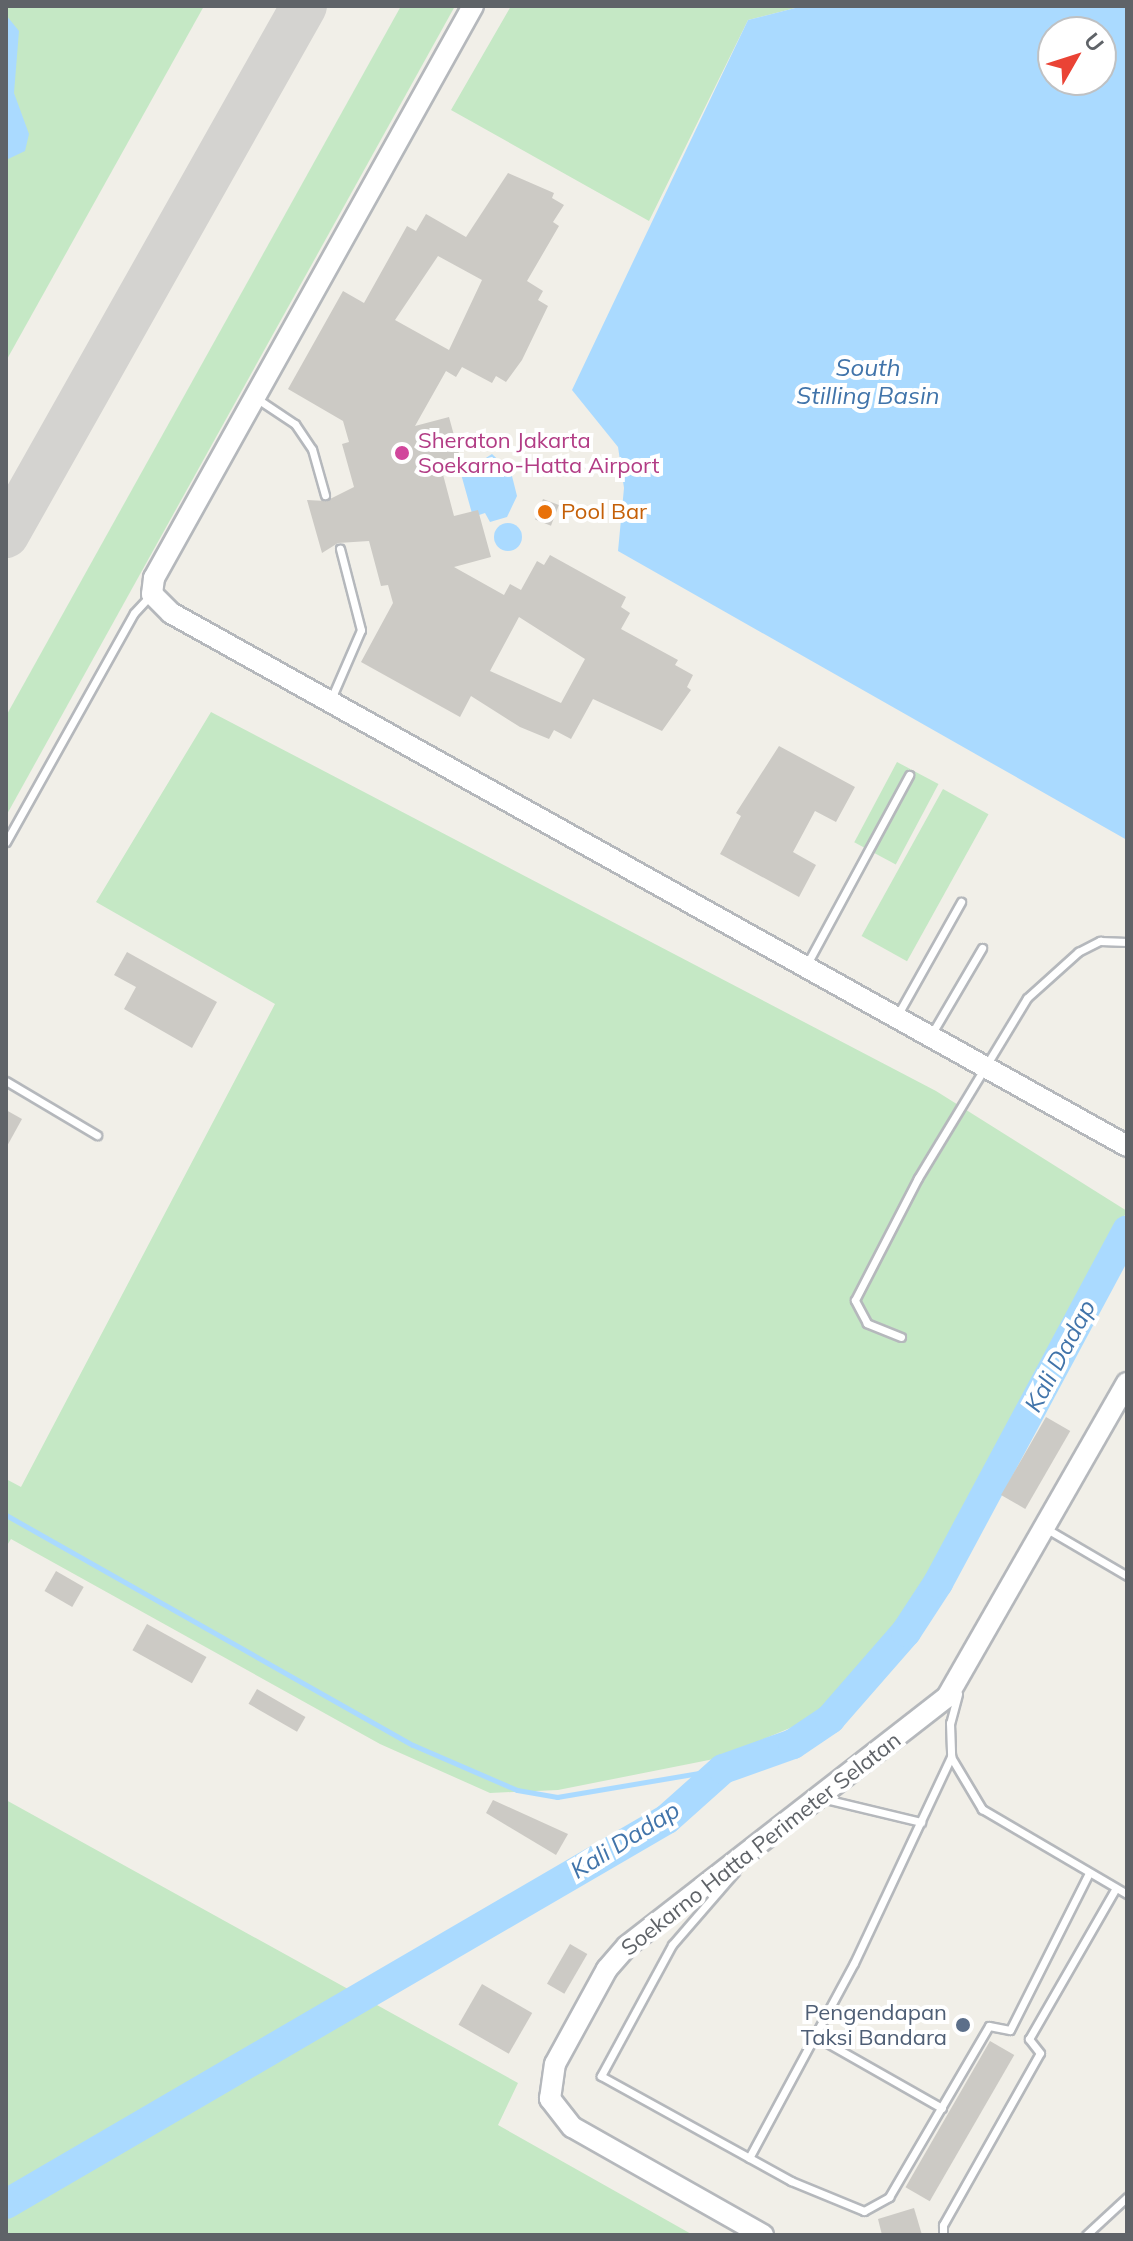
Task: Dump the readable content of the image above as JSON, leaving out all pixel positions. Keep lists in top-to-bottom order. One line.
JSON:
{"streets":{"street":["Soekarno Hatta Perimeter Selatan"]},"water":["South Stilling Basin","Kali Dadap"],"places":["Sheraton Jakarta Soekarno-Hatta Airport","Pool Bar","Pengendapan Taksi Bandara"],"north":"top right"}
